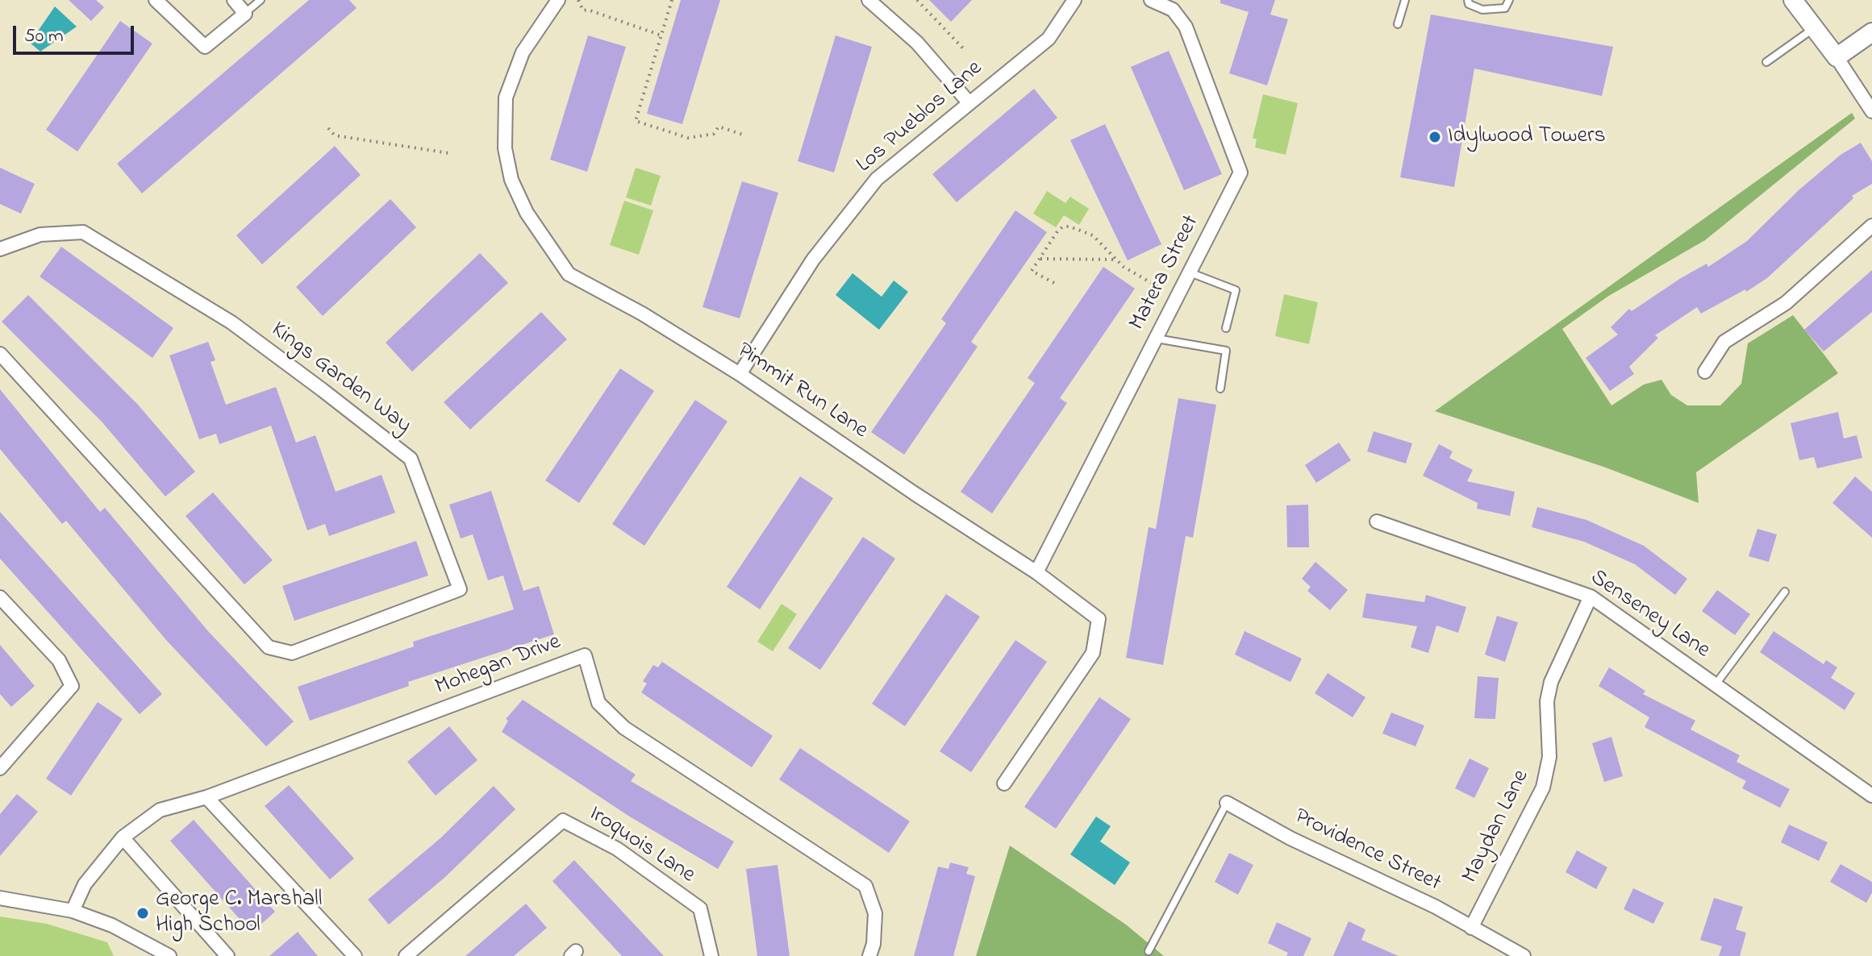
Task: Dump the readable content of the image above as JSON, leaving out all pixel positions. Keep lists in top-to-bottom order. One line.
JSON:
{"streets":{"street":["Los Pueblos Lane","Matera Street","Kings Garden Way","Pimmit Run Lane","Senseney Lane","Mohegan Drive","Maydan Lane","Iroquois Lane","Providence Street"]},"crossings":[["Los Pueblos Lane","Pimmit Run Lane"],["Matera Street","Pimmit Run Lane"],["Senseney Lane","Maydan Lane"],["Maydan Lane","Providence Street"]],"places":["Idylwood Towers","George C. Marshall High School"],"scale_bar":"50 m"}
